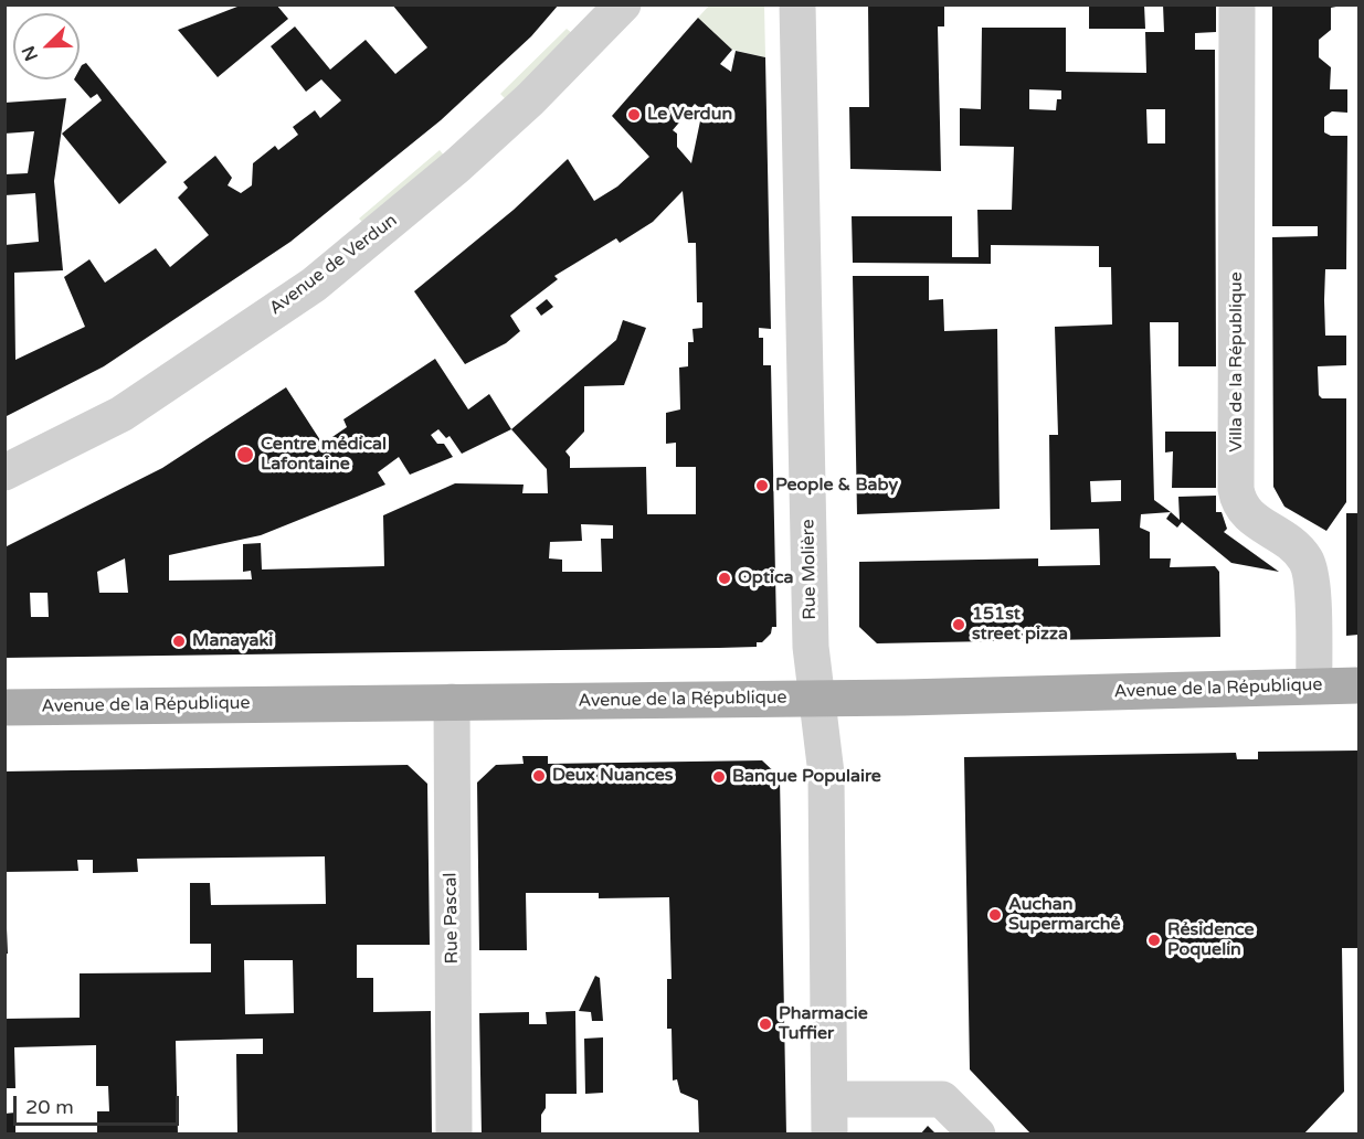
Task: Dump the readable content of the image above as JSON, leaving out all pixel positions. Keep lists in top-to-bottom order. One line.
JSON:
{"streets":{"main road":["Avenue de la République"],"street":["Avenue de Verdun","Villa de la République","Rue Molière","Rue Pascal"]},"crossings":[["Villa de la République","Avenue de la République"],["Rue Molière","Avenue de la République"],["Avenue de la République","Rue Pascal"]],"places":["Le Verdun","Centre médical Lafontaine","People & Baby","Optica","151st street pizza","Manayaki","Deux Nuances","Banque Populaire","Auchan Supermarché","Résidence Poquelin","Pharmacie Tuffier"],"scale_bar":"20 m","north":"bottom left"}
